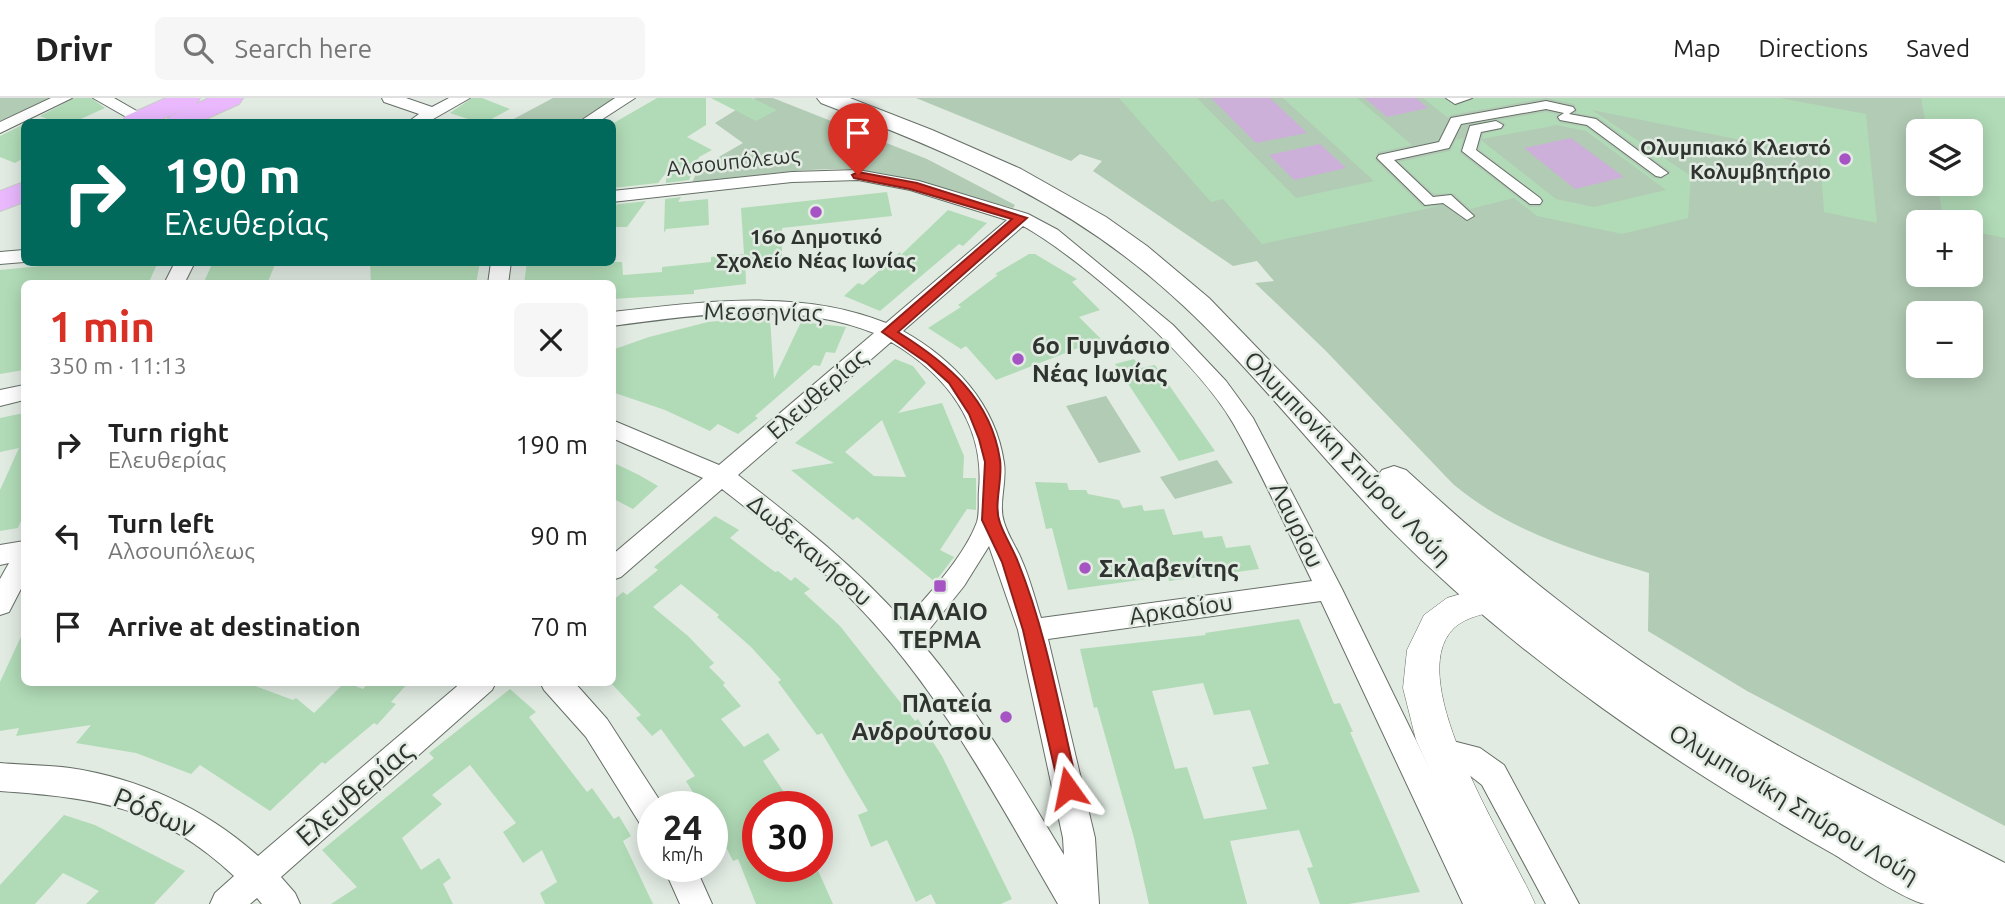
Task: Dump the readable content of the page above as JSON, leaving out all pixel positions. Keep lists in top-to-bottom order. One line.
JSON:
{"streets":{"main road":["Ολυμπιονίκη Σπύρου Λούη"],"street":["Αλσουπόλεως","Μεσσηνίας","Ελευθερίας","Λαυρίου","Δωδεκανήσου","Αρκαδίου","Ρόδων"]},"crossings":[["Αλσουπόλεως","Ελευθερίας"],["Αλσουπόλεως","Λαυρίου"],["Μεσσηνίας","Ελευθερίας"],["Μεσσηνίας","Δωδεκανήσου"],["Μεσσηνίας","Αρκαδίου"],["Ελευθερίας","Λαυρίου"],["Ελευθερίας","Δωδεκανήσου"],["Ελευθερίας","Ρόδων"],["Λαυρίου","Αρκαδίου"]],"places":{"other":["Ολυμπιακό Κλειστό Κολυμβητήριο","16ο Δημοτικό Σχολείο Νέας Ιωνίας","6ο Γυμνάσιο Νέας Ιωνίας","Σκλαβενίτης","Πλατεία Ανδρούτσου"],"transit":["ΠΑΛΑΙΟ ΤΕΡΜΑ"]},"page":{"header":"Drivr","search":"Search here","nav":["Map","Directions","Saved"],"map_buttons":["+","−"],"turn":["190 m","Ελευθερίας"],"heading":["1 min","350 m · 11:13"],"list":[{"name":"Turn right","note":"Ελευθερίας","value":"190 m"},{"name":"Turn left","note":"Αλσουπόλεως","value":"90 m"},{"name":"Arrive at destination","value":"70 m"}],"speed":"24 km/h","limit":"30"}}
